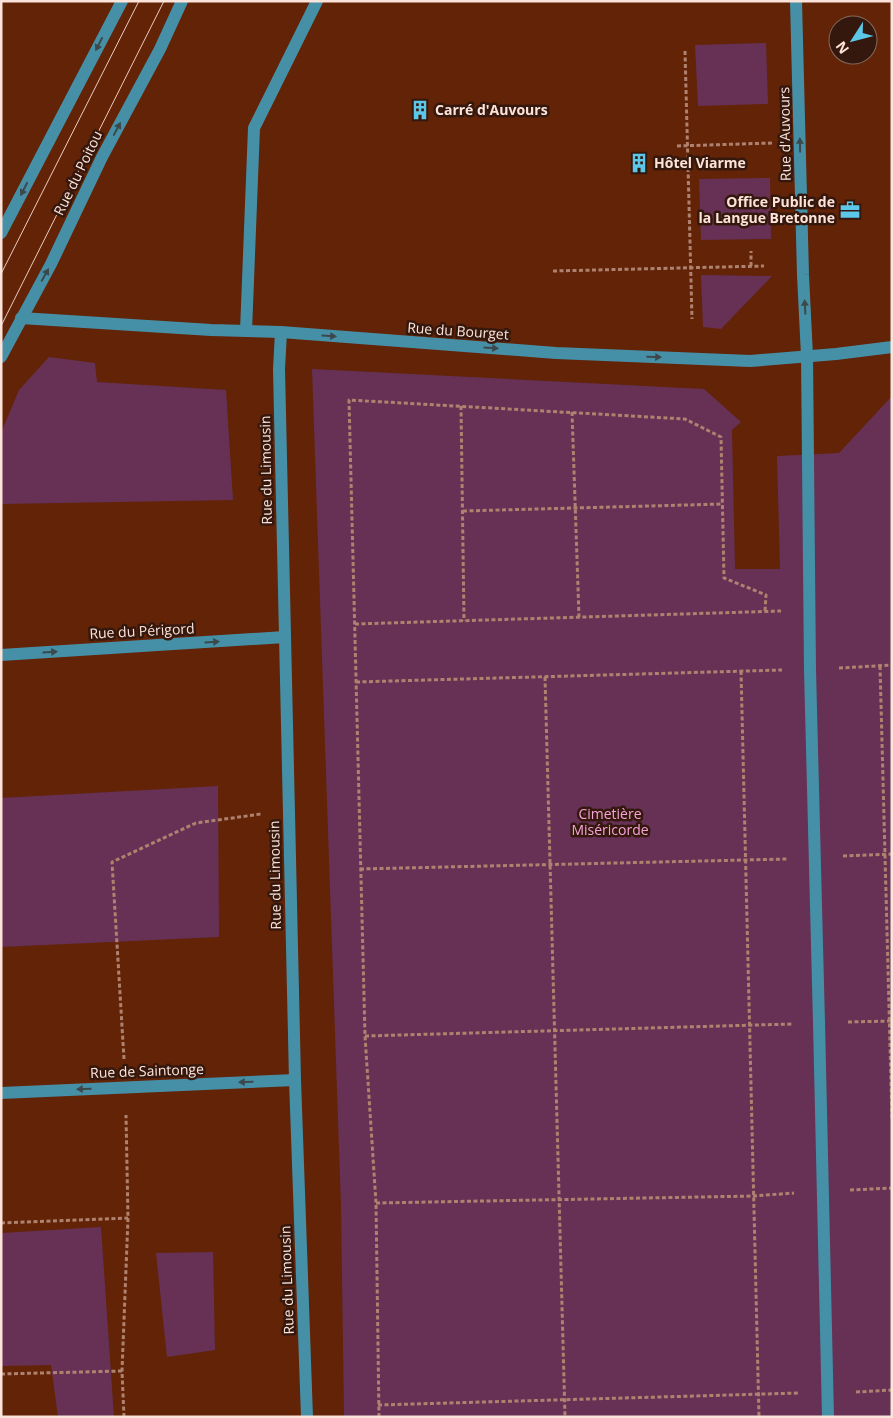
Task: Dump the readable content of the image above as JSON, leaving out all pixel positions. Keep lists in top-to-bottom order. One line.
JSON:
{"streets":{"street":["Rue d'Auvours","Rue du Poitou","Rue du Bourget","Rue du Limousin","Rue du Périgord","Rue de Saintonge"]},"crossings":[["Rue d'Auvours","Rue du Bourget"],["Rue du Poitou","Rue du Bourget"],["Rue du Bourget","Rue du Limousin"],["Rue du Limousin","Rue du Périgord"],["Rue du Limousin","Rue de Saintonge"]],"one_way":["Rue du Bourget","Rue du Périgord","Rue de Saintonge"],"parks":["Cimetière Miséricorde"],"places":{"building":["Carré d'Auvours","Hôtel Viarme"],"office":["Office Public de la Langue Bretonne"]},"north":"bottom left"}
